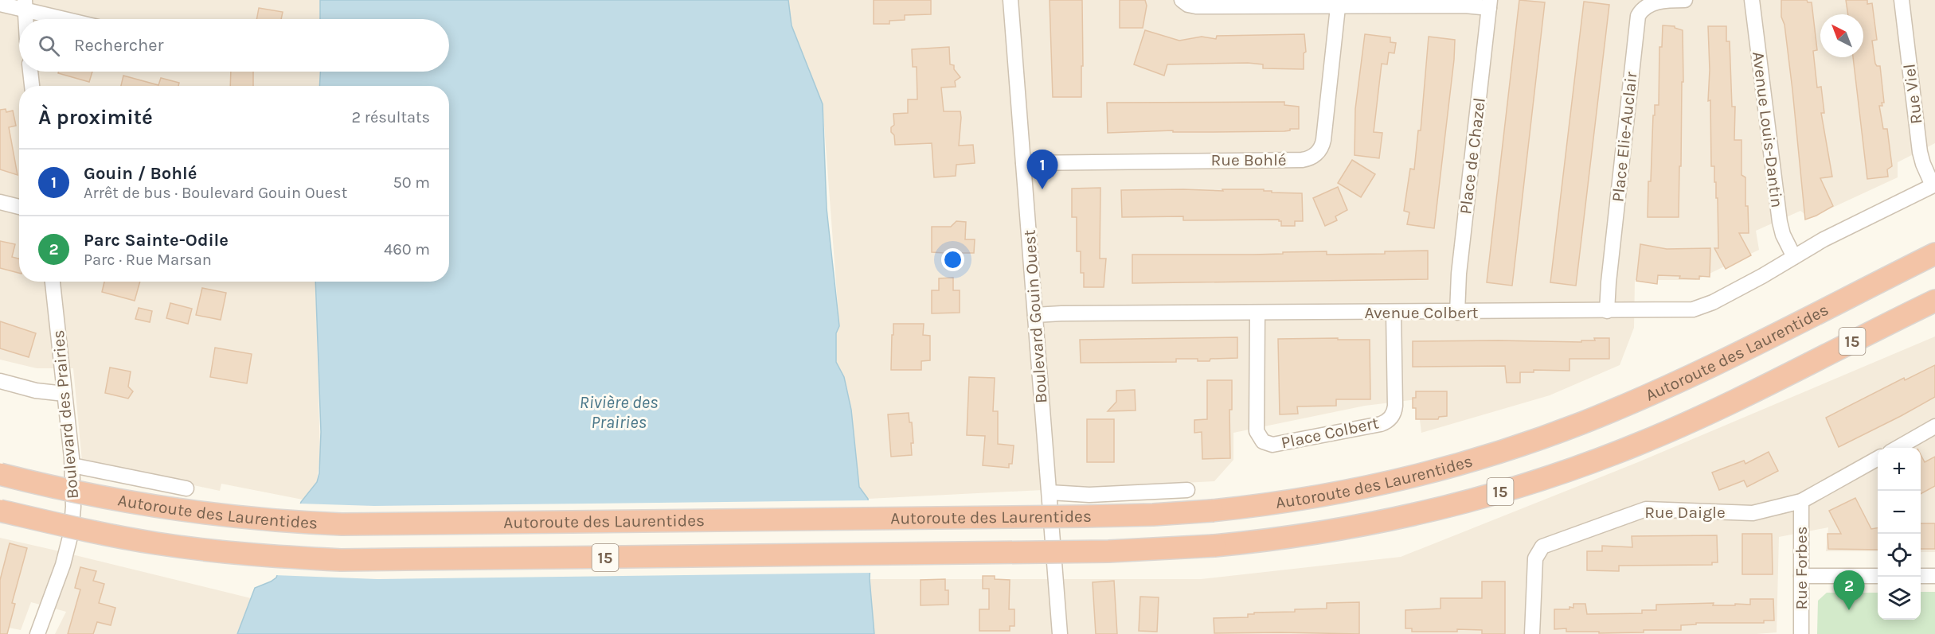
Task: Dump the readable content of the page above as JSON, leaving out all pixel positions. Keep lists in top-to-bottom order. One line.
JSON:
{"streets":{"highway":["15","Autoroute des Laurentides"],"street":["Rue Viel","Avenue Louis-Dantin","Place Elie-Auclair","Place de Chazel","Rue Bohlé","Avenue Colbert","Boulevard Gouin Ouest","Boulevard des Prairies","Place Colbert","Rue Daigle","Rue Forbes"]},"crossings":[["Rue Viel","Avenue Colbert"],["Avenue Louis-Dantin","Avenue Colbert"],["Place Elie-Auclair","Avenue Colbert"],["Place de Chazel","Avenue Colbert"],["Rue Bohlé","Boulevard Gouin Ouest"],["Avenue Colbert","Boulevard Gouin Ouest"],["Avenue Colbert","Place Colbert"],["Rue Daigle","Rue Forbes"]],"water":["Rivière des Prairies"],"north":"top left","page":{"search":"Rechercher","heading":["À proximité","2 résultats"],"list":[{"mark":"1","name":"Gouin / Bohlé","note":"Arrêt de bus · Boulevard Gouin Ouest","value":"50 m"},{"mark":"2","name":"Parc Sainte-Odile","note":"Parc · Rue Marsan","value":"460 m"}],"pins":["1","2"],"map_buttons":["+","−"]}}
